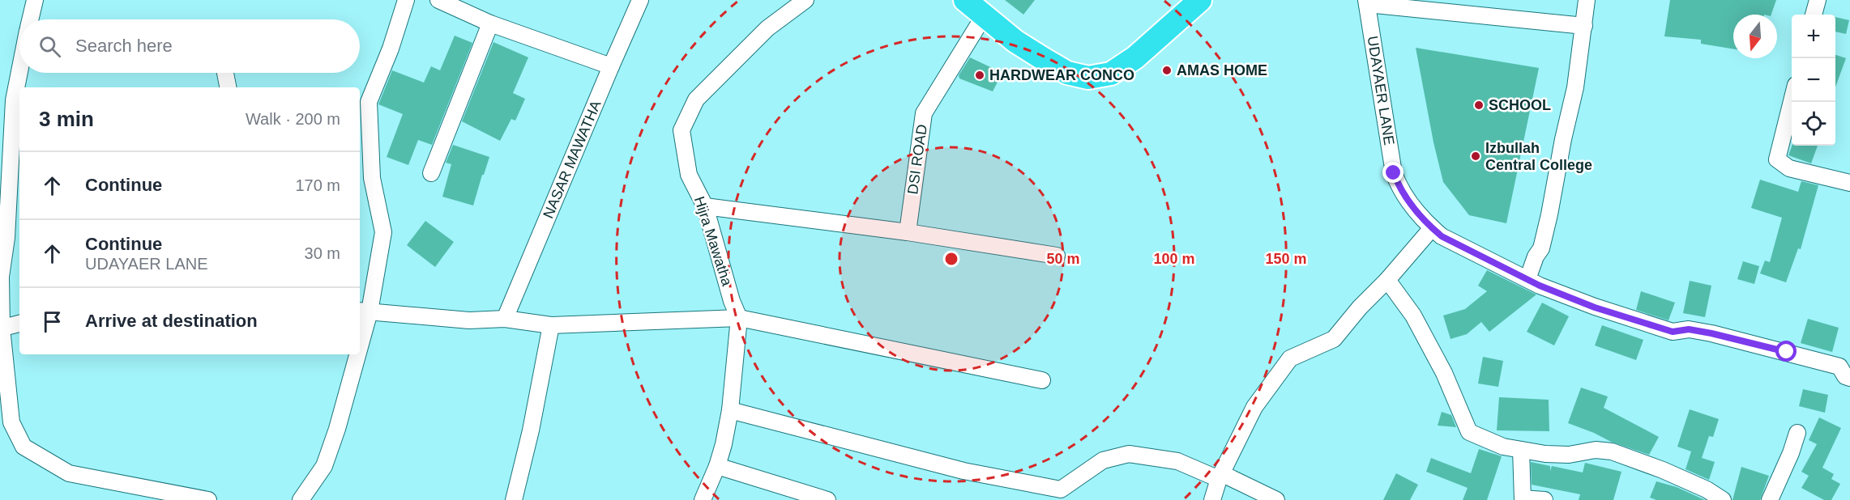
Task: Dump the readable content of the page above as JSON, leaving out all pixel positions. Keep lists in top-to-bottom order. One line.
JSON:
{"streets":{"street":["UDAYAER LANE","NASAR MAWATHA","DSI ROAD","Hijra Mawatha"]},"places":["AMAS HOME","HARDWEAR CONCO","SCHOOL","Izbullah Central College"],"north":"bottom","page":{"map_buttons":["+","−"],"search":"Search here","heading":["3 min","Walk · 200 m"],"list":[["Continue","170 m"],["Continue","UDAYAER LANE","30 m"],"Arrive at destination"]},"rings":["50 m","100 m","150 m"]}
